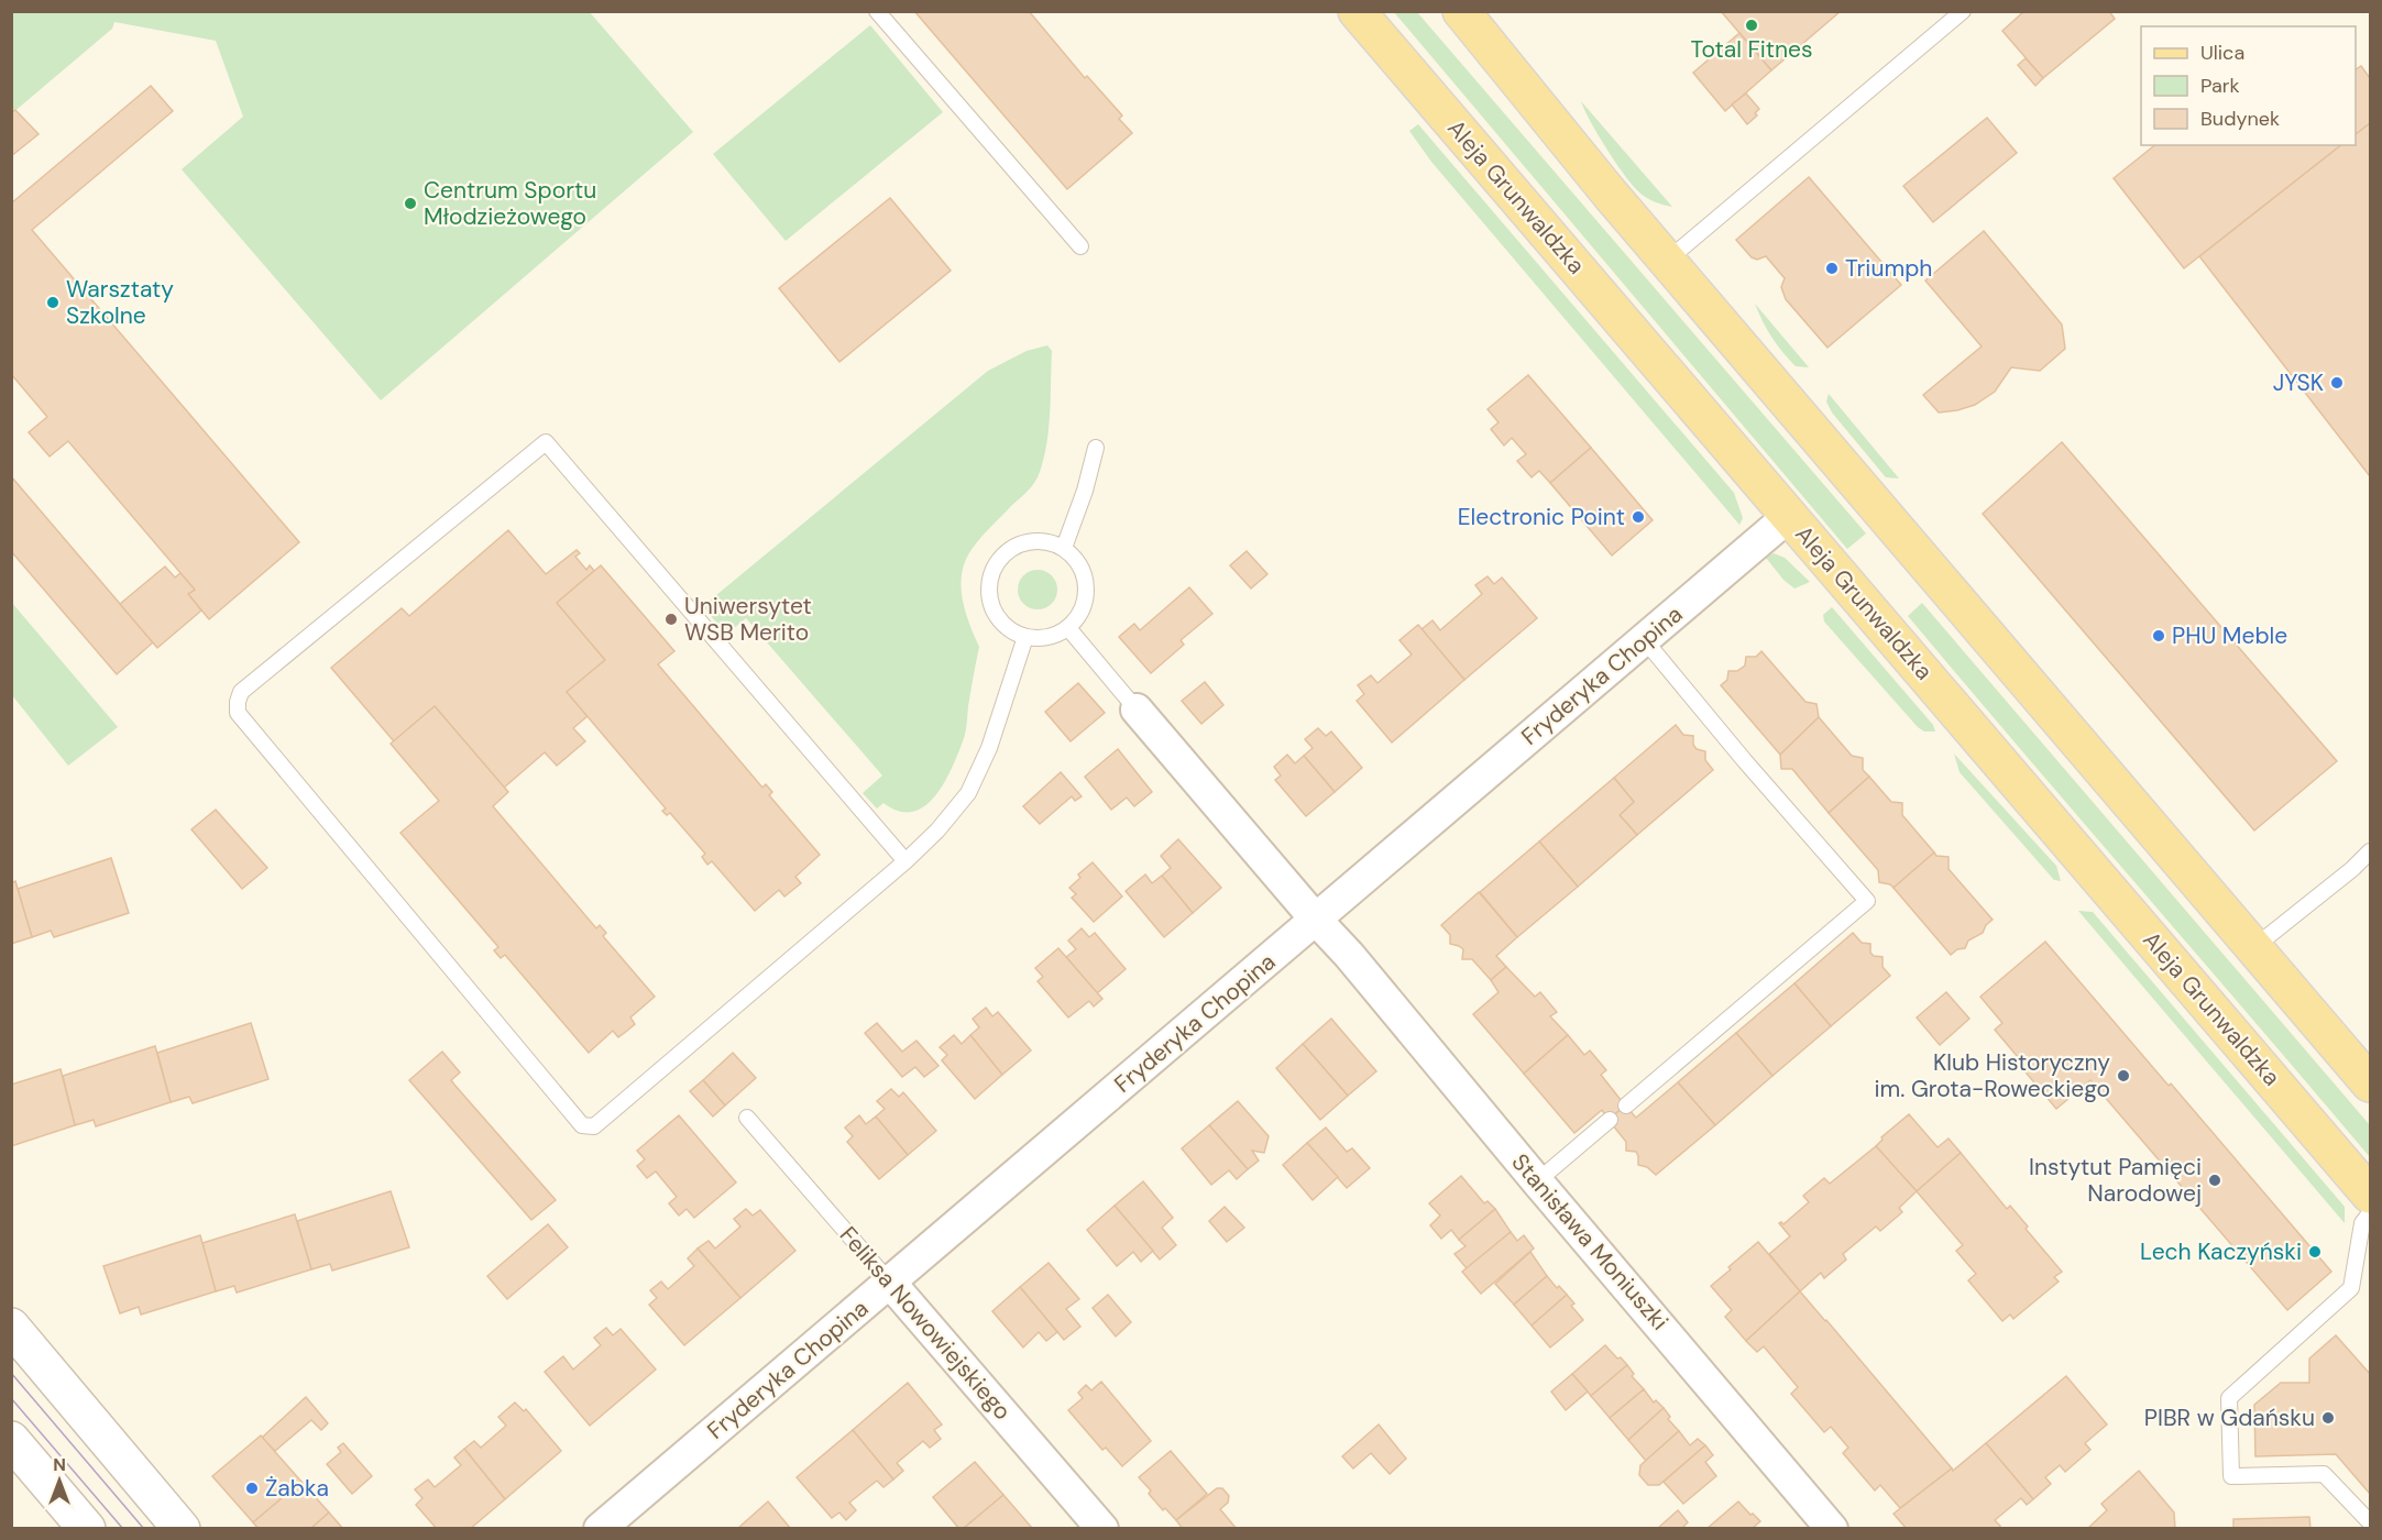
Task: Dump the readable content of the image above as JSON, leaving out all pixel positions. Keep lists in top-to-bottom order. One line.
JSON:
{"streets":{"main road":["Aleja Grunwaldzka"],"street":["Fryderyka Chopina","Stanisława Moniuszki","Feliksa Nowowiejskiego"]},"crossings":[["Aleja Grunwaldzka","Fryderyka Chopina"],["Fryderyka Chopina","Stanisława Moniuszki"],["Fryderyka Chopina","Feliksa Nowowiejskiego"]],"places":["Total Fitnes","Centrum Sportu Młodzieżowego","Triumph","Warsztaty Szkolne","JYSK","Electronic Point","Uniwersytet WSB Merito","PHU Meble","Klub Historyczny im. Grota-Roweckiego","Instytut Pamięci Narodowej","Lech Kaczyński","PIBR w Gdańsku","Żabka"],"legend":["Ulica","Park","Budynek"],"north":"top"}
